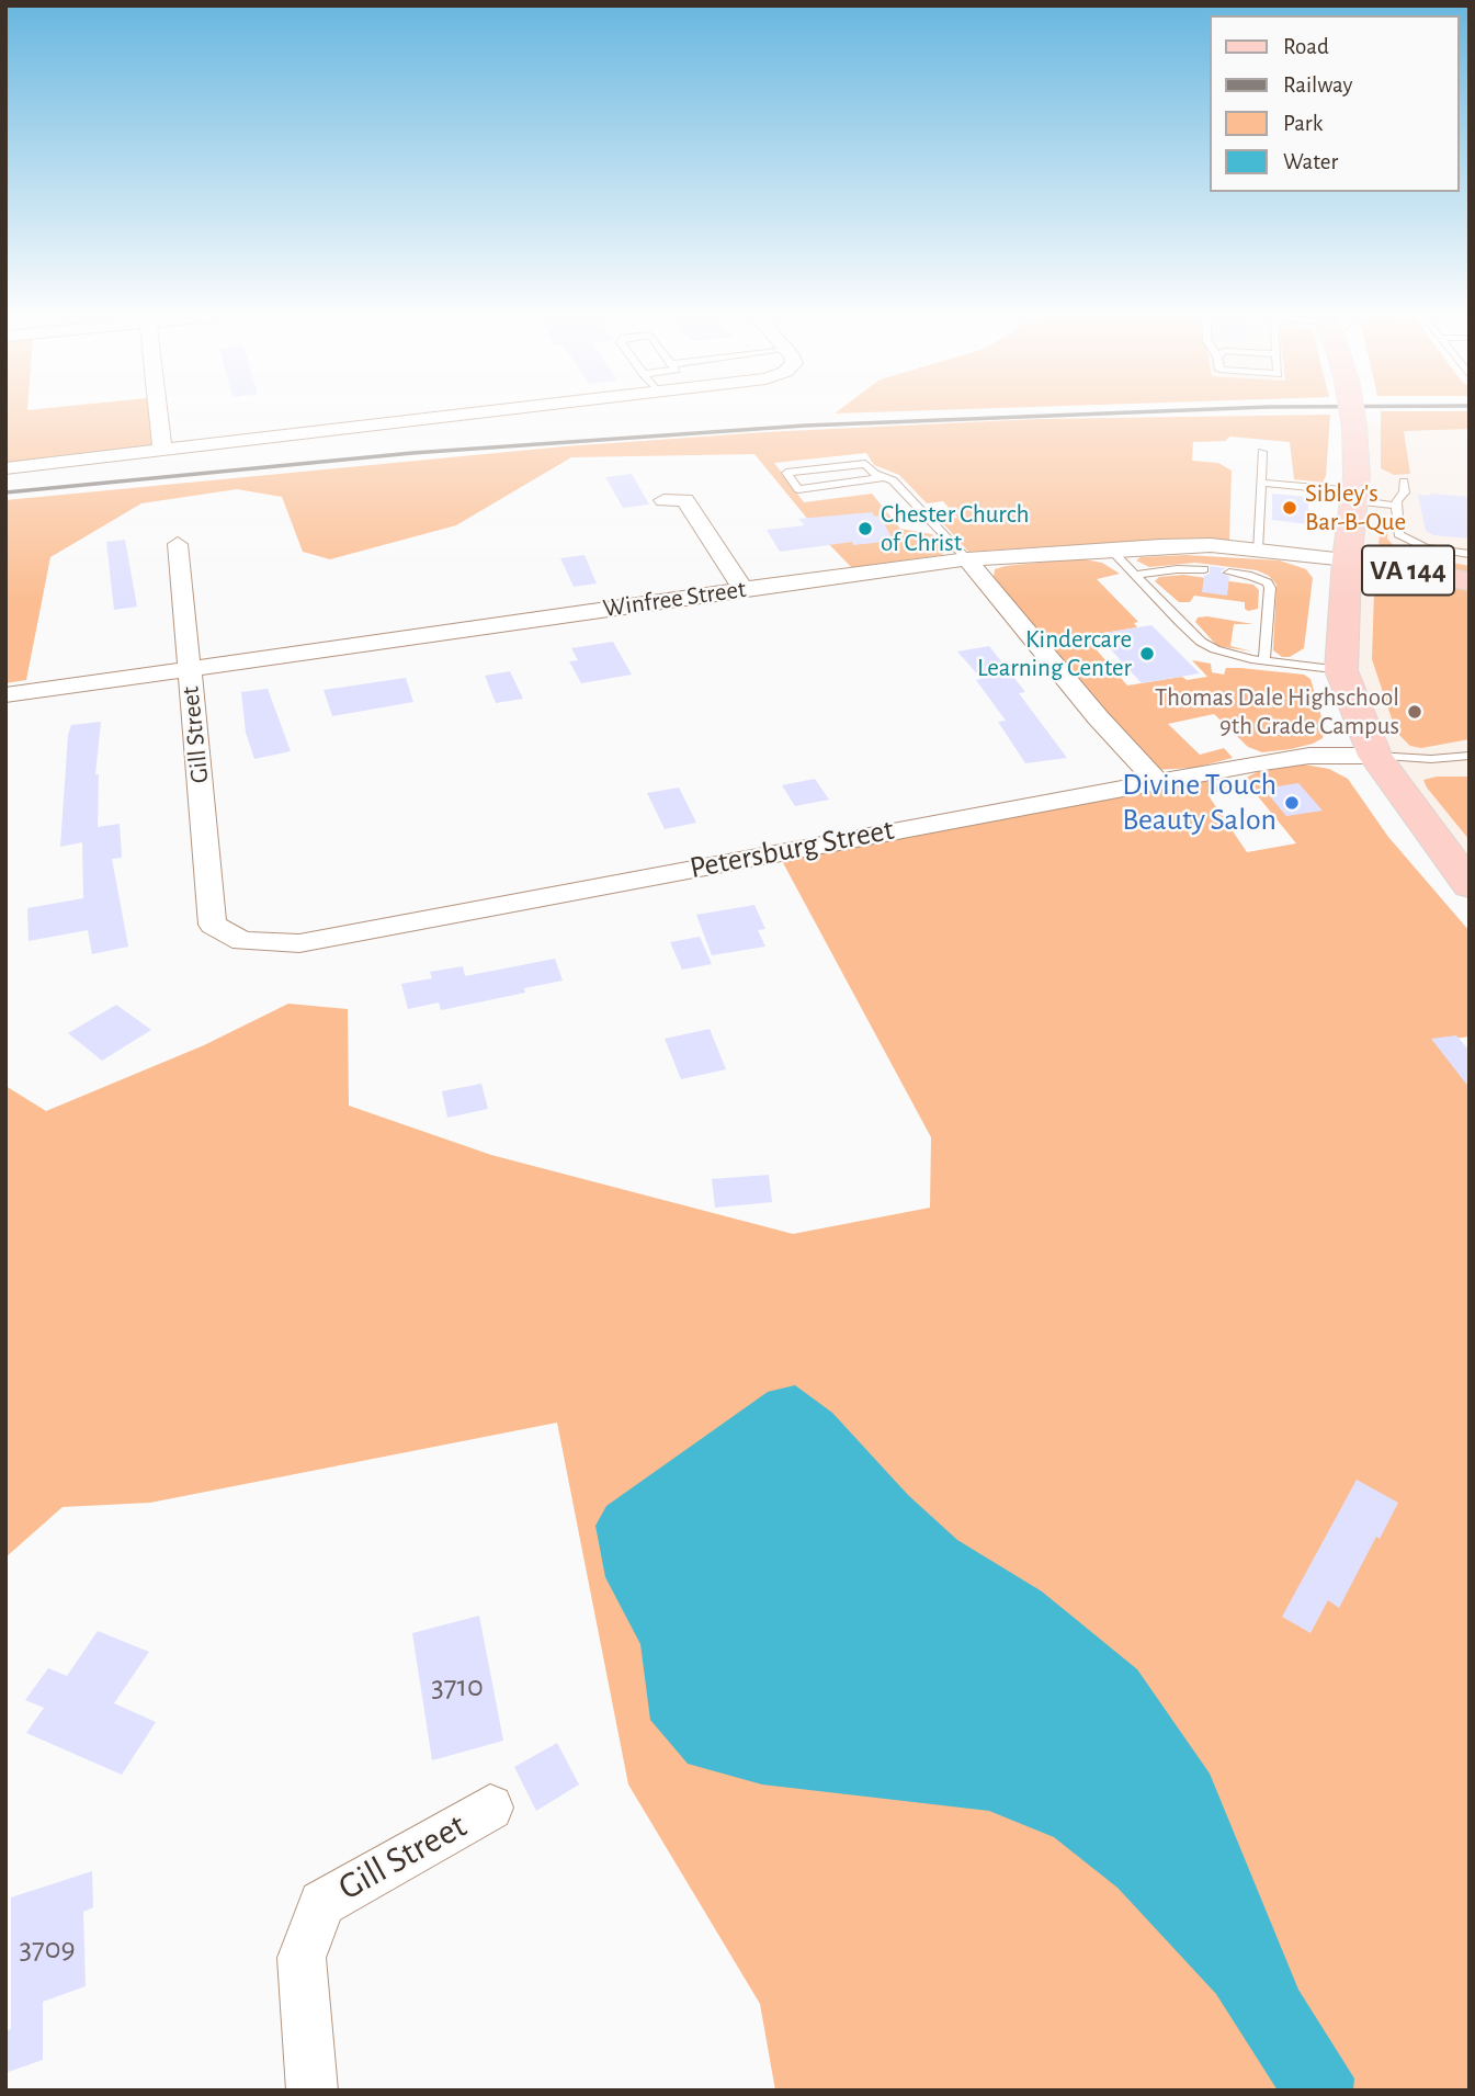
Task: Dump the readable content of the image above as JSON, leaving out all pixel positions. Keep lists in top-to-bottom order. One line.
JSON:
{"streets":{"main road":["VA 144"],"street":["Winfree Street","Gill Street","Petersburg Street"]},"crossings":[["VA 144","Winfree Street"],["Winfree Street","Gill Street"],["Gill Street","Petersburg Street"]],"places":["Sibley's Bar-B-Que","Chester Church of Christ","Kindercare Learning Center","Thomas Dale Highschool 9th Grade Campus","Divine Touch Beauty Salon"],"house_numbers":["3710","3709"],"legend":["Road","Railway","Park","Water"]}
